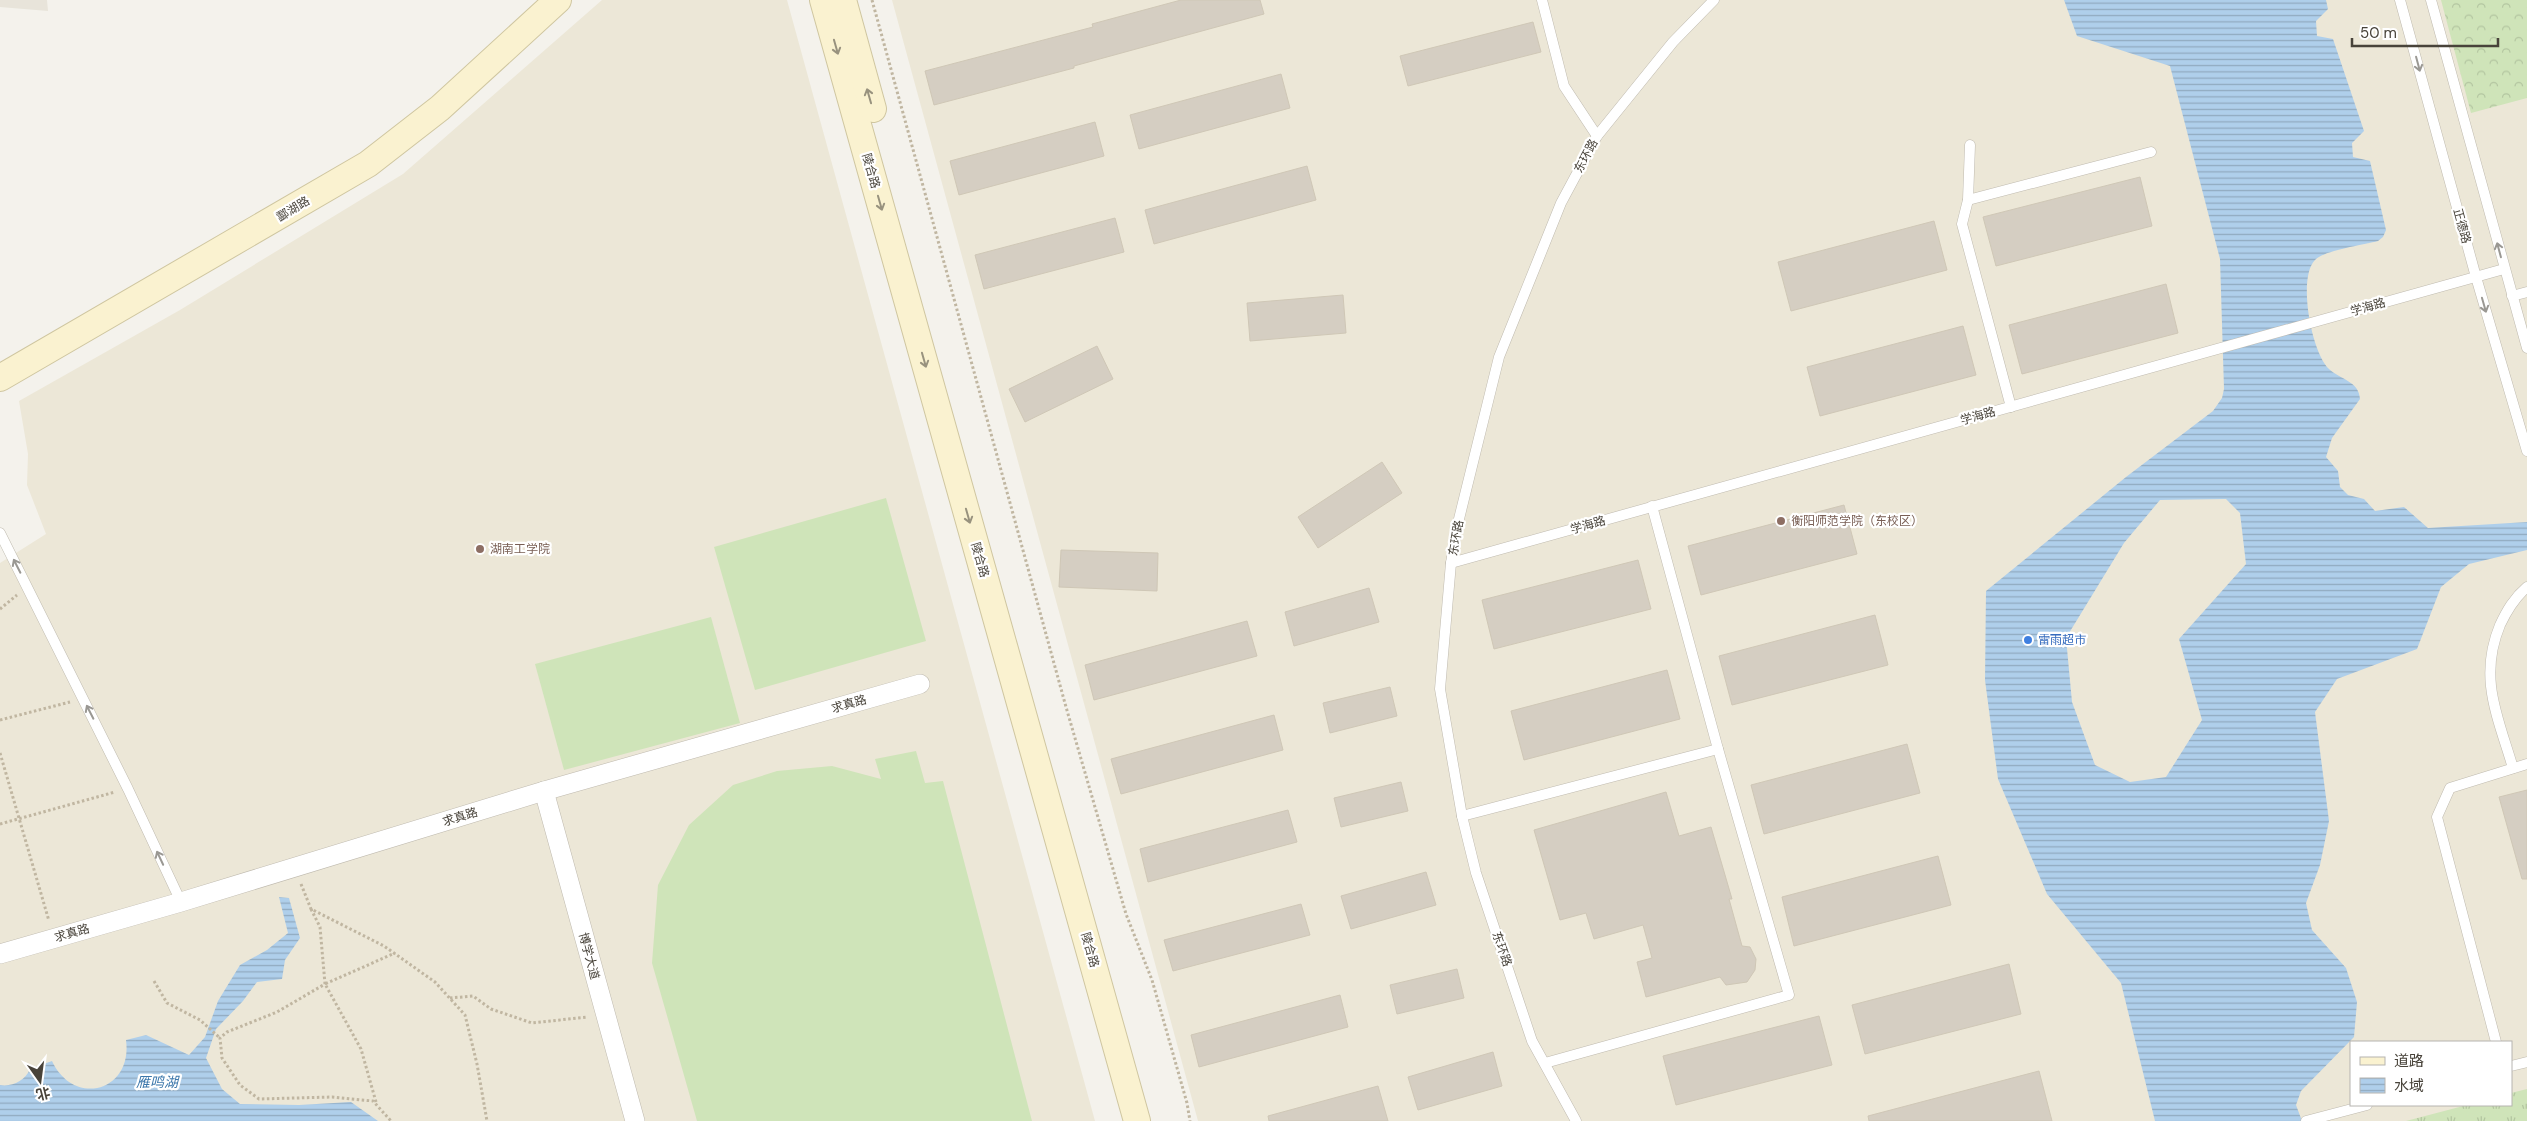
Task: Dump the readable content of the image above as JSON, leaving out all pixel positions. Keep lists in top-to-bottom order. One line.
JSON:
{"streets":{"street":["陵合路","酃湖路","求真路","博学大道"],"lane":["东环路","正德路","学海路"]},"crossings":[["东环路","学海路"],["正德路","学海路"],["求真路","博学大道"]],"water":["雁鸣湖"],"places":["衡阳师范学院（东校区）","湖南工学院","雷雨超市"],"legend":["道路","水域"],"scale_bar":"50 m","north":"bottom"}
